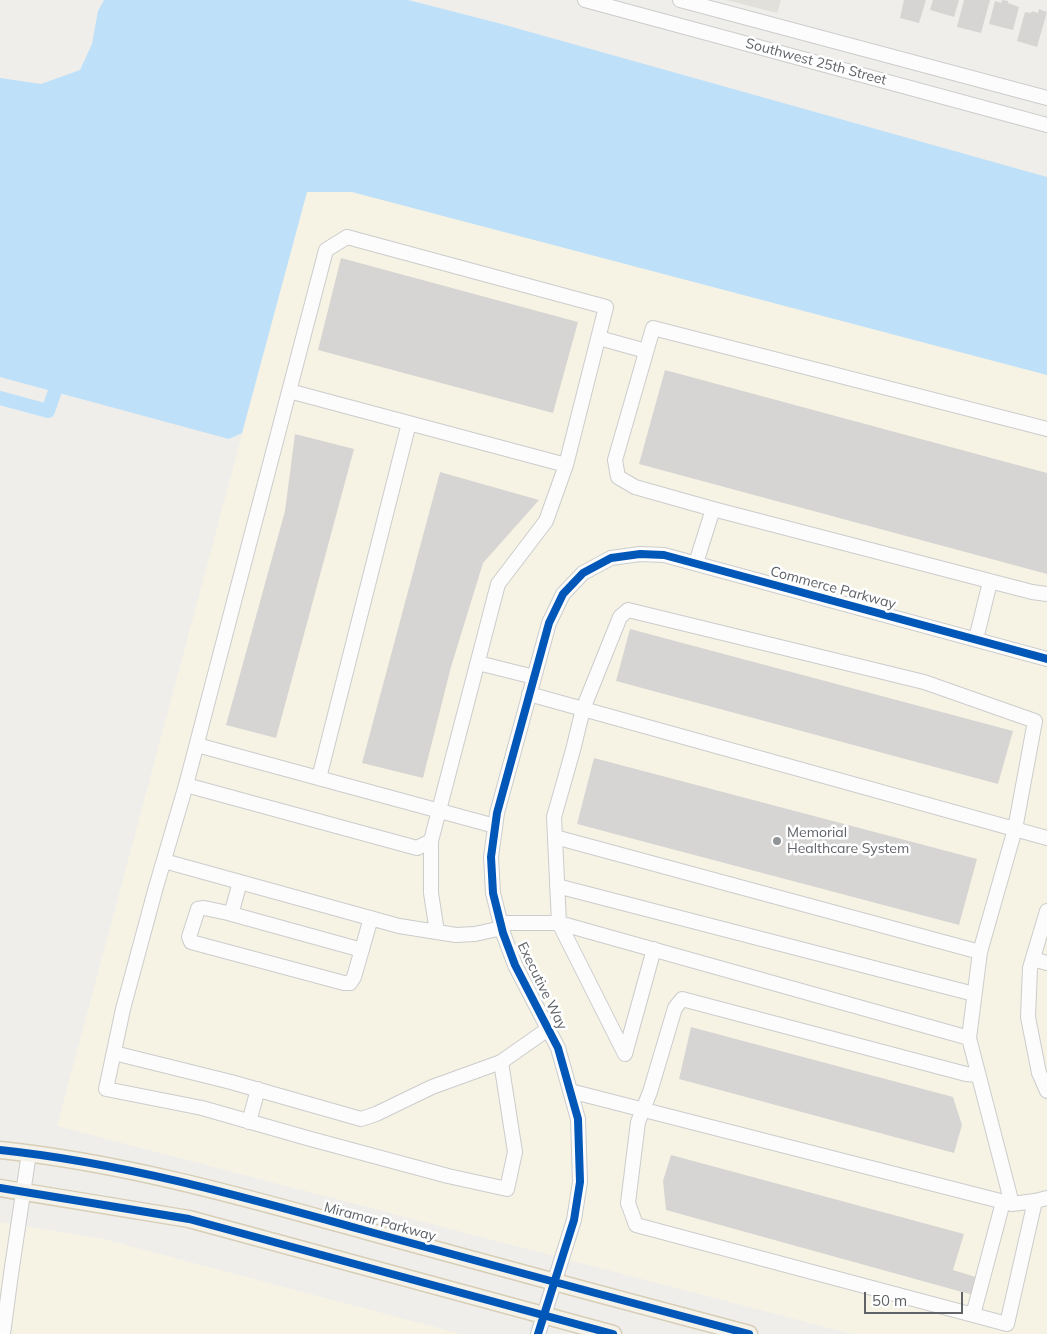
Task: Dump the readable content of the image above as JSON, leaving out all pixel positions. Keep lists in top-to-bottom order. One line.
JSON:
{"streets":{"main road":["Miramar Parkway"],"street":["Southwest 25th Street","Commerce Parkway","Executive Way"]},"crossings":[["Commerce Parkway","Executive Way"],["Executive Way","Miramar Parkway"]],"places":["Memorial Healthcare System"],"scale_bar":"50 m"}
